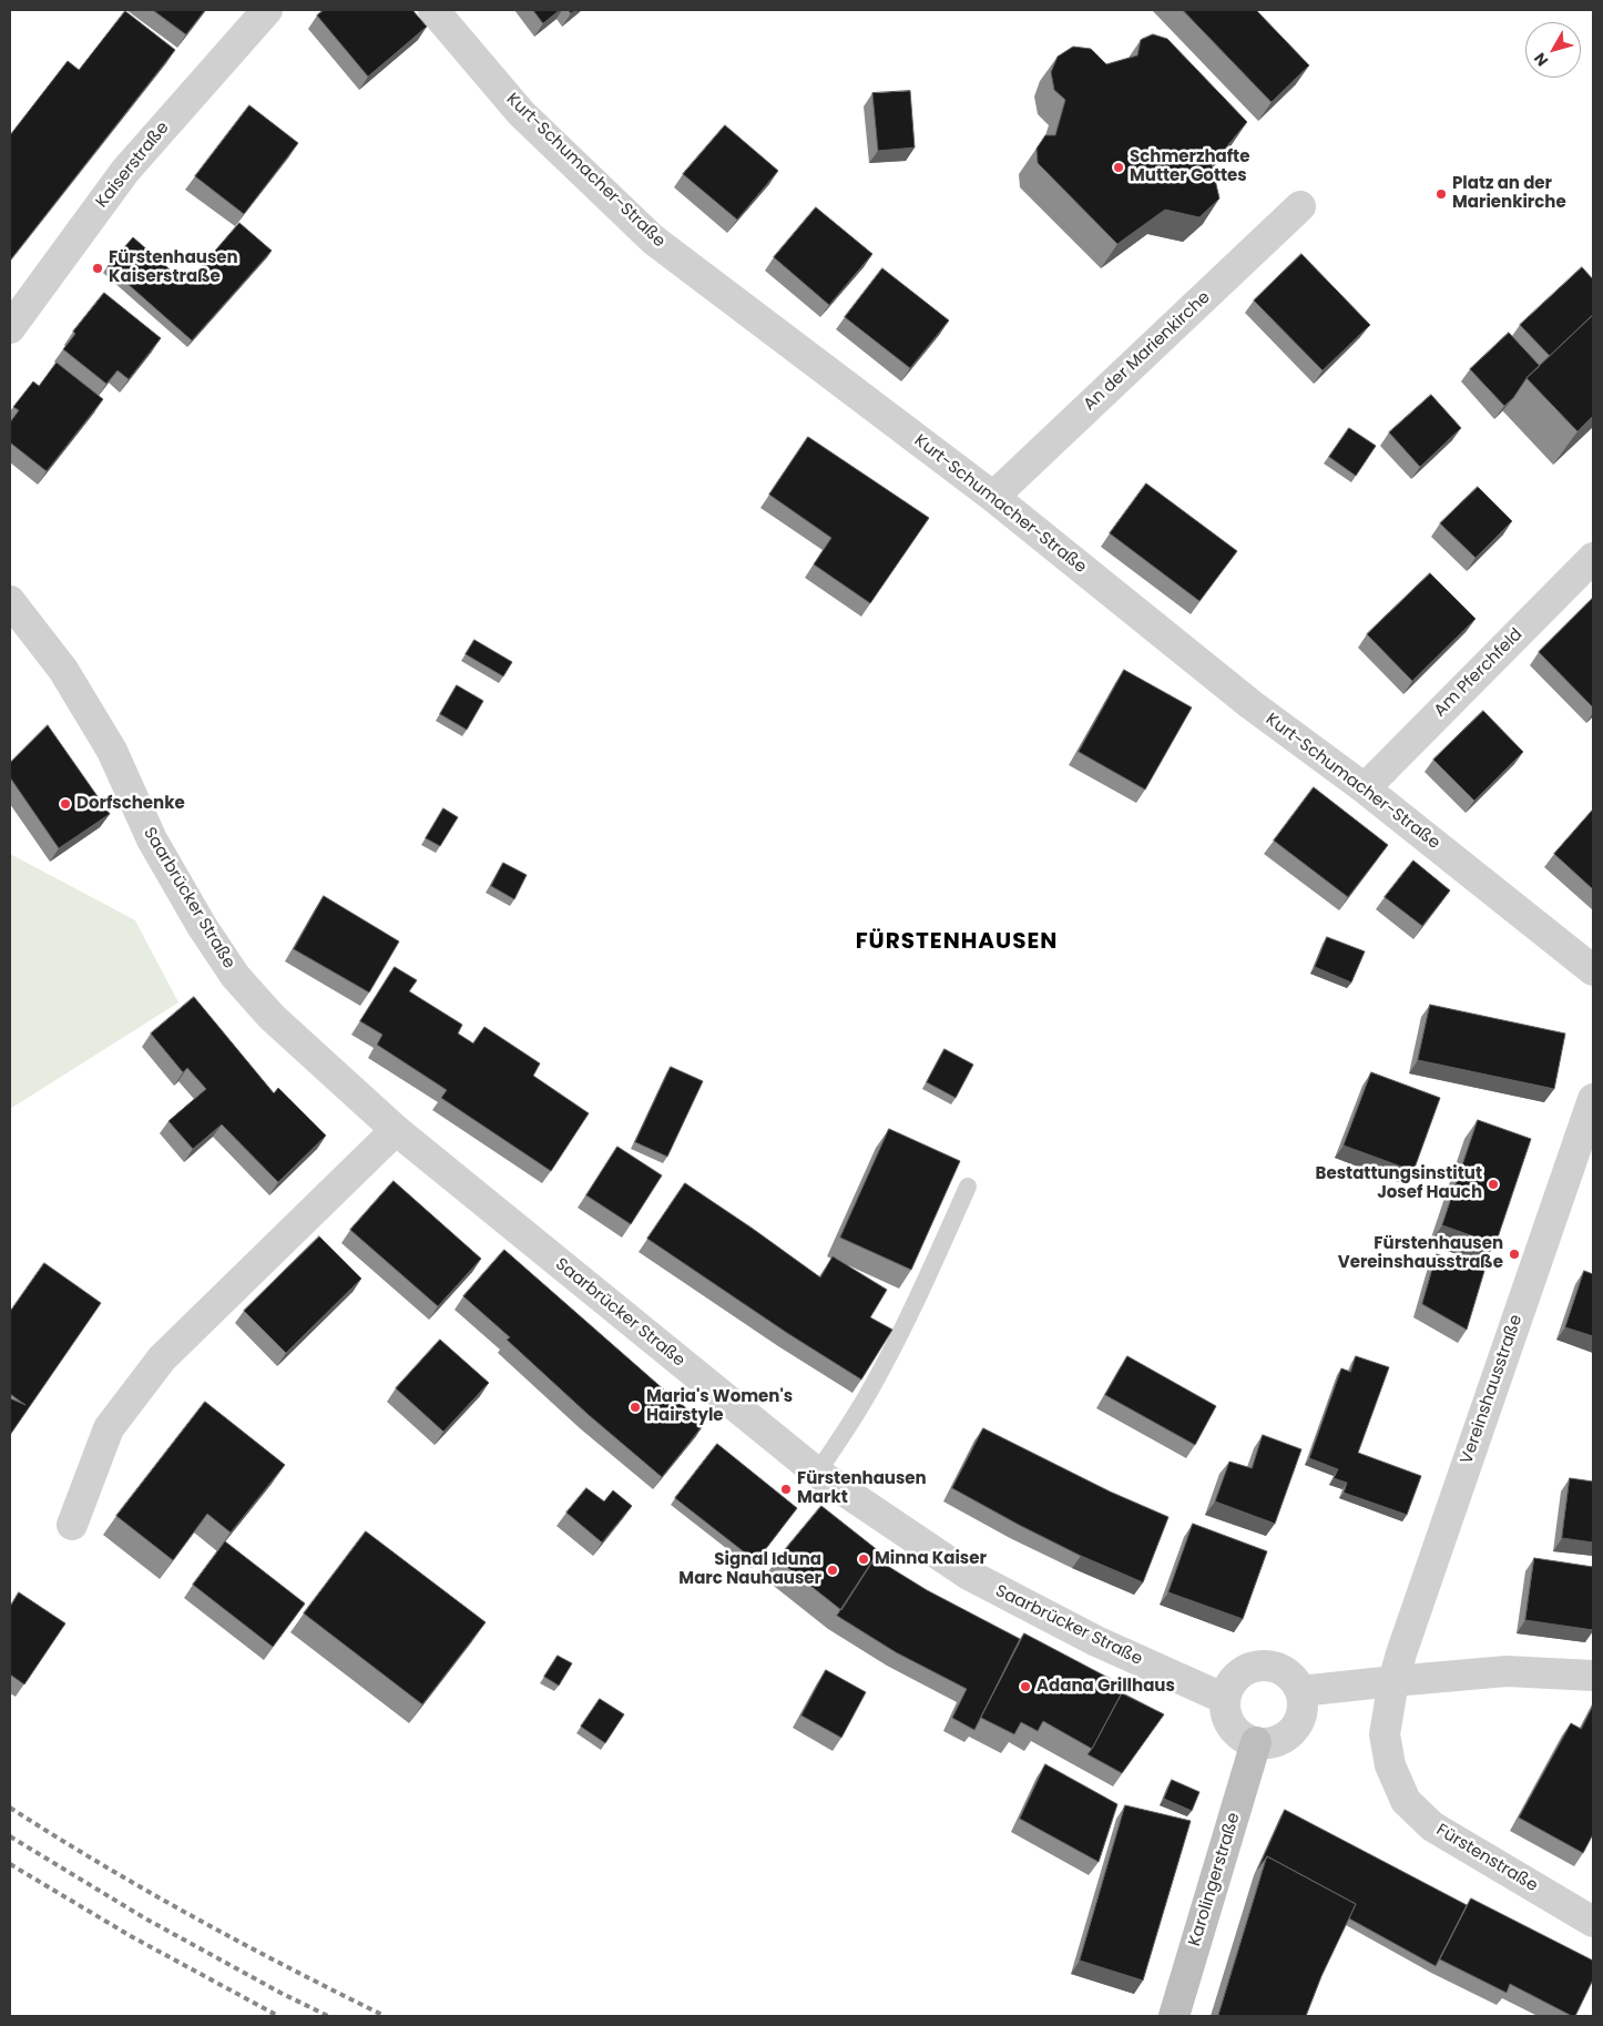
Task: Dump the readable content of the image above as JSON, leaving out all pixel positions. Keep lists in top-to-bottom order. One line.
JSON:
{"streets":{"main road":["Karolingerstraße"],"street":["Kaiserstraße","Kurt-Schumacher-Straße","An der Marienkirche","Am Pferchfeld","Saarbrücker Straße","Vereinshausstraße","Fürstenstraße"]},"crossings":[["Kurt-Schumacher-Straße","An der Marienkirche"],["Kurt-Schumacher-Straße","Am Pferchfeld"],["Saarbrücker Straße","Karolingerstraße"],["Vereinshausstraße","Fürstenstraße"]],"districts":["FÜRSTENHAUSEN"],"places":["Schmerzhafte Mutter Gottes","Platz an der Marienkirche","Fürstenhausen Kaiserstraße","Dorfschenke","Bestattungsinstitut Josef Hauch","Fürstenhausen Vereinshausstraße","Maria's Women's Hairstyle","Fürstenhausen Markt","Minna Kaiser","Signal Iduna Marc Nauhauser","Adana Grillhaus"],"north":"bottom left"}
